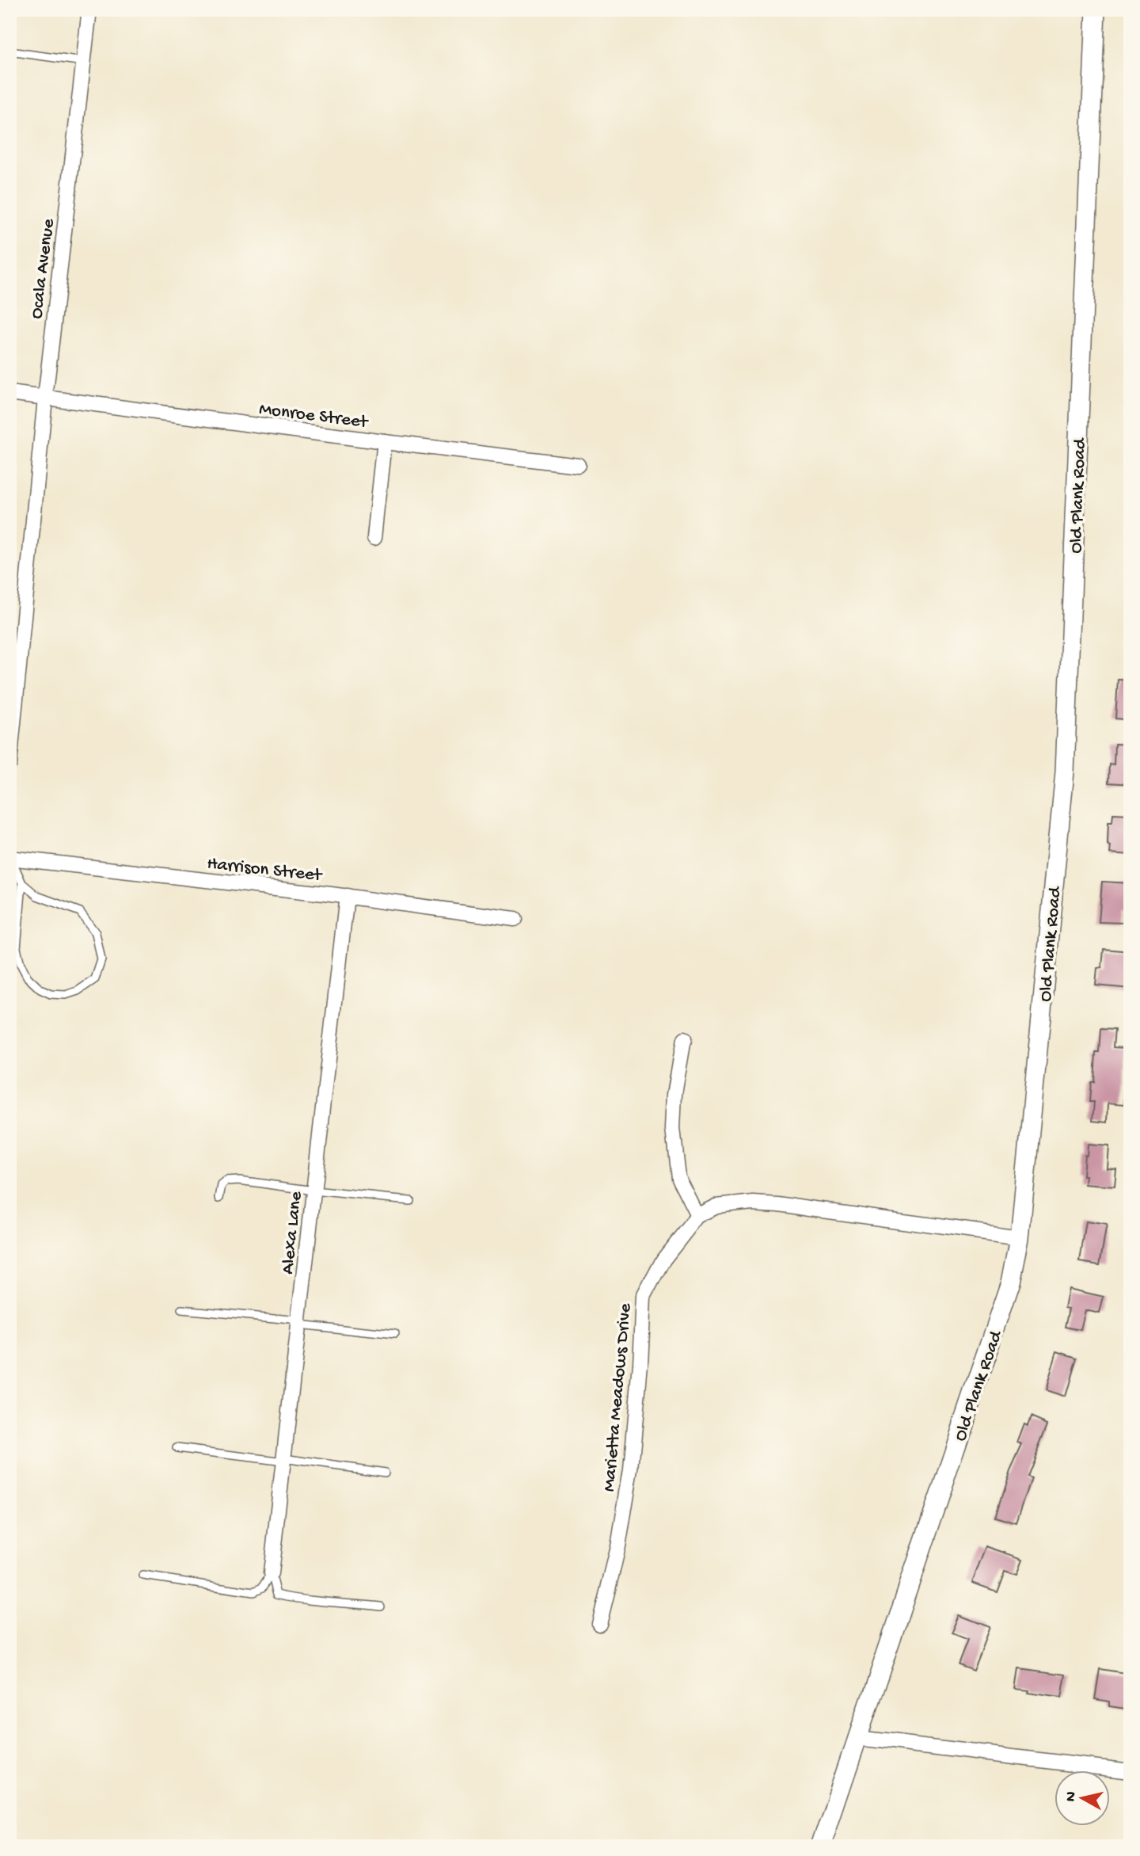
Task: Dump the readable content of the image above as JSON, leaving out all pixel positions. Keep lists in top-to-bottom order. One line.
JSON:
{"streets":{"street":["Ocala Avenue","Monroe Street","Old Plank Road","Harrison Street","Alexa Lane","Marietta Meadows Drive"]},"crossings":[["Ocala Avenue","Monroe Street"],["Harrison Street","Alexa Lane"]],"north":"left"}
